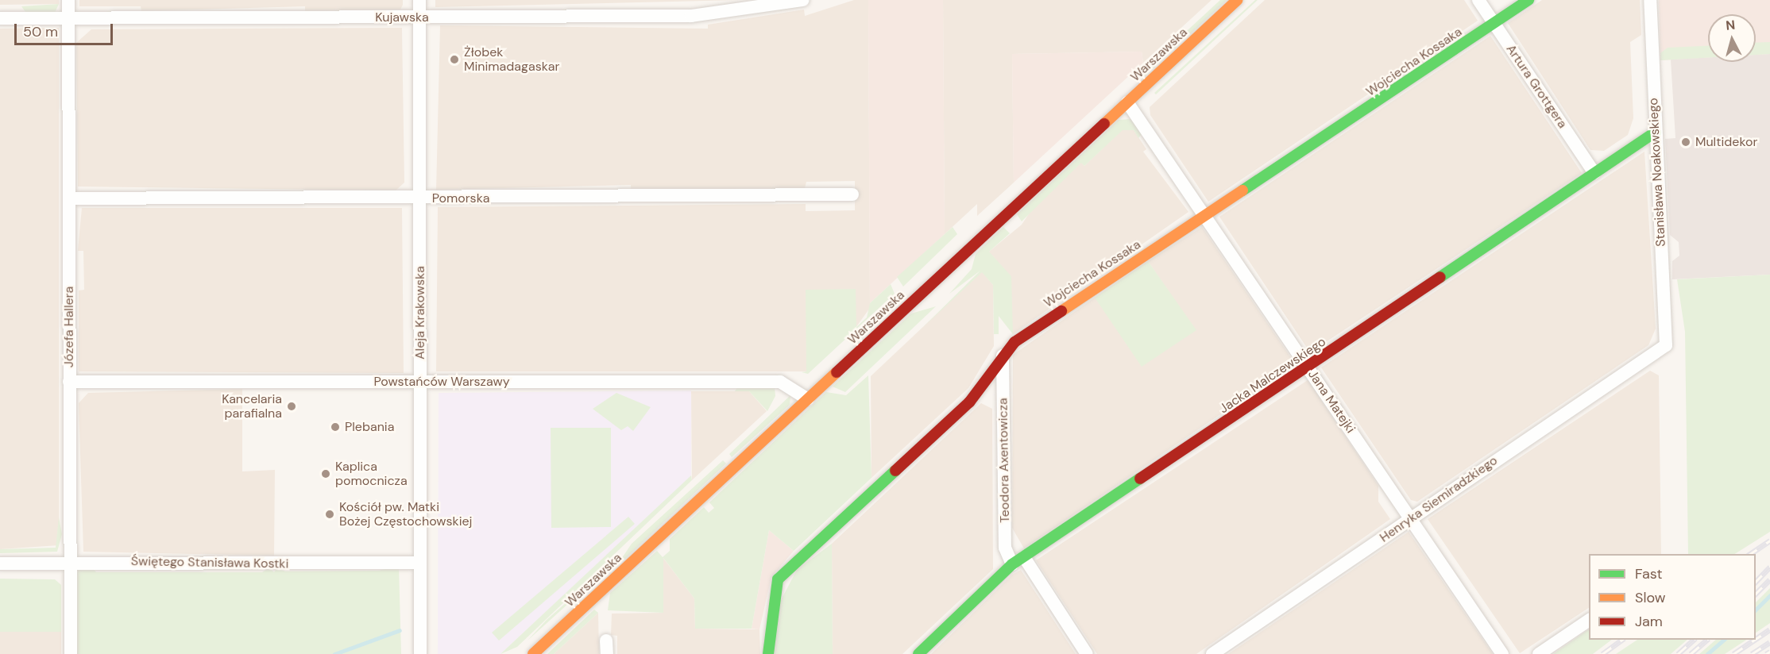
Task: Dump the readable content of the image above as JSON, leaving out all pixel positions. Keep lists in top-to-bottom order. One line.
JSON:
{"streets":{"street":["Kujawska","Warszawska","Wojciecha Kossaka","Artura Grottgera","Stanisława Noakowskiego","Pomorska","Aleja Krakowska","Józefa Hallera","Jacka Malczewskiego","Powstańców Warszawy","Jana Matejki","Teodora Axentowicza","Henryka Siemiradzkiego","Świętego Stanisława Kostki"]},"crossings":[["Kujawska","Aleja Krakowska"],["Kujawska","Józefa Hallera"],["Warszawska","Powstańców Warszawy"],["Warszawska","Jana Matejki"],["Wojciecha Kossaka","Artura Grottgera"],["Wojciecha Kossaka","Jana Matejki"],["Wojciecha Kossaka","Teodora Axentowicza"],["Artura Grottgera","Jacka Malczewskiego"],["Stanisława Noakowskiego","Jacka Malczewskiego"],["Stanisława Noakowskiego","Henryka Siemiradzkiego"],["Pomorska","Aleja Krakowska"],["Pomorska","Józefa Hallera"],["Aleja Krakowska","Powstańców Warszawy"],["Aleja Krakowska","Świętego Stanisława Kostki"],["Józefa Hallera","Powstańców Warszawy"],["Józefa Hallera","Świętego Stanisława Kostki"],["Jacka Malczewskiego","Jana Matejki"],["Jacka Malczewskiego","Teodora Axentowicza"],["Jana Matejki","Henryka Siemiradzkiego"]],"places":["Żłobek Minimadagaskar","Multidekor","Kancelaria parafialna","Plebania","Kaplica pomocnicza","Kościół pw. Matki Bożej Częstochowskiej"],"legend":["Fast","Slow","Jam"],"scale_bar":"50 m","north":"top"}
